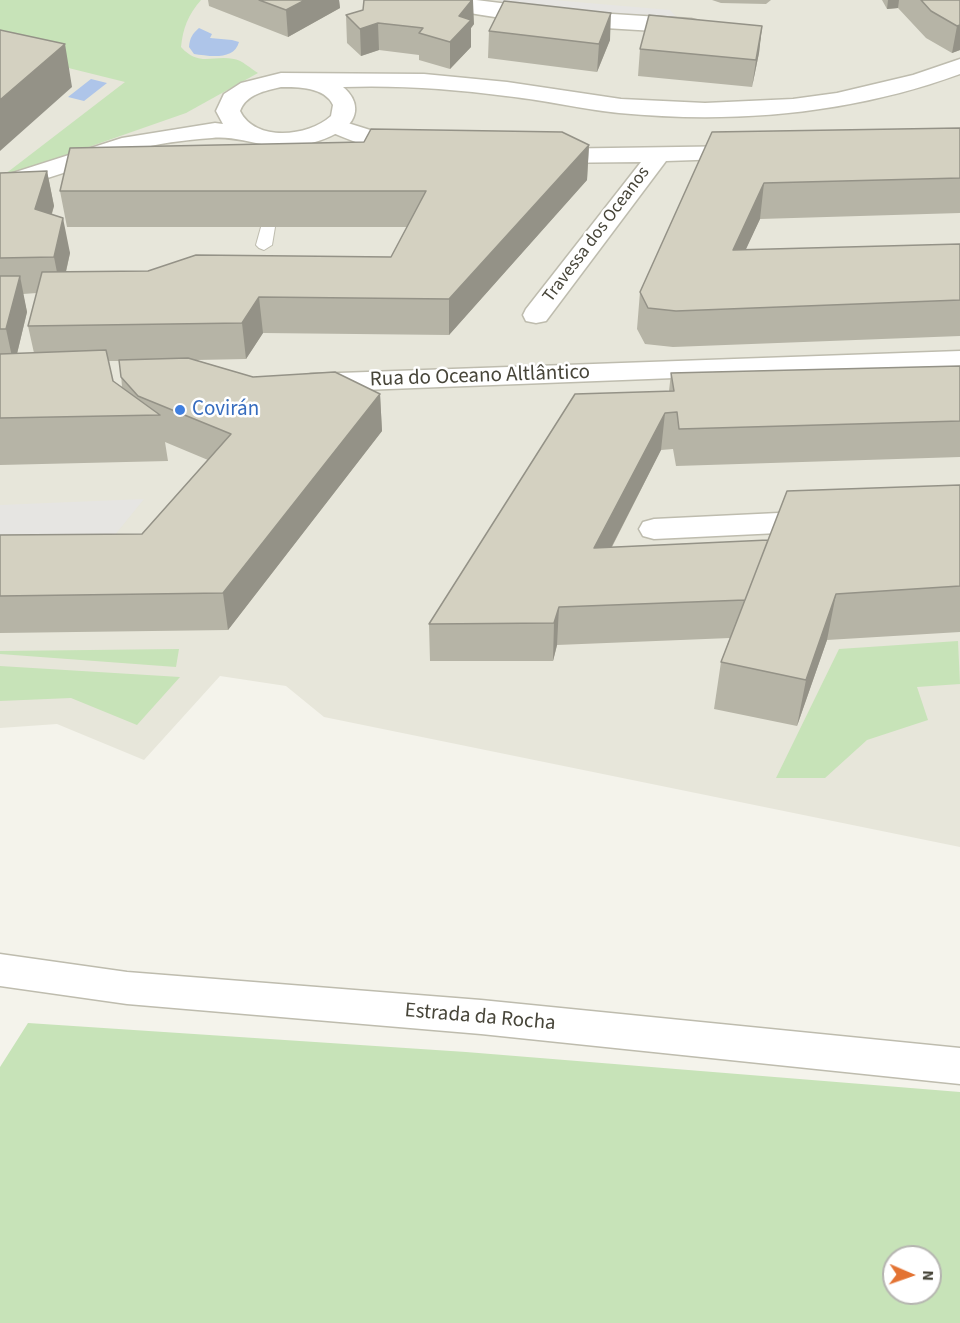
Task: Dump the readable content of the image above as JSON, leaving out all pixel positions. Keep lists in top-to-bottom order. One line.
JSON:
{"streets":{"street":["Travessa dos Oceanos","Rua do Oceano Altlântico","Estrada da Rocha"]},"places":["Covirán"],"north":"right"}
